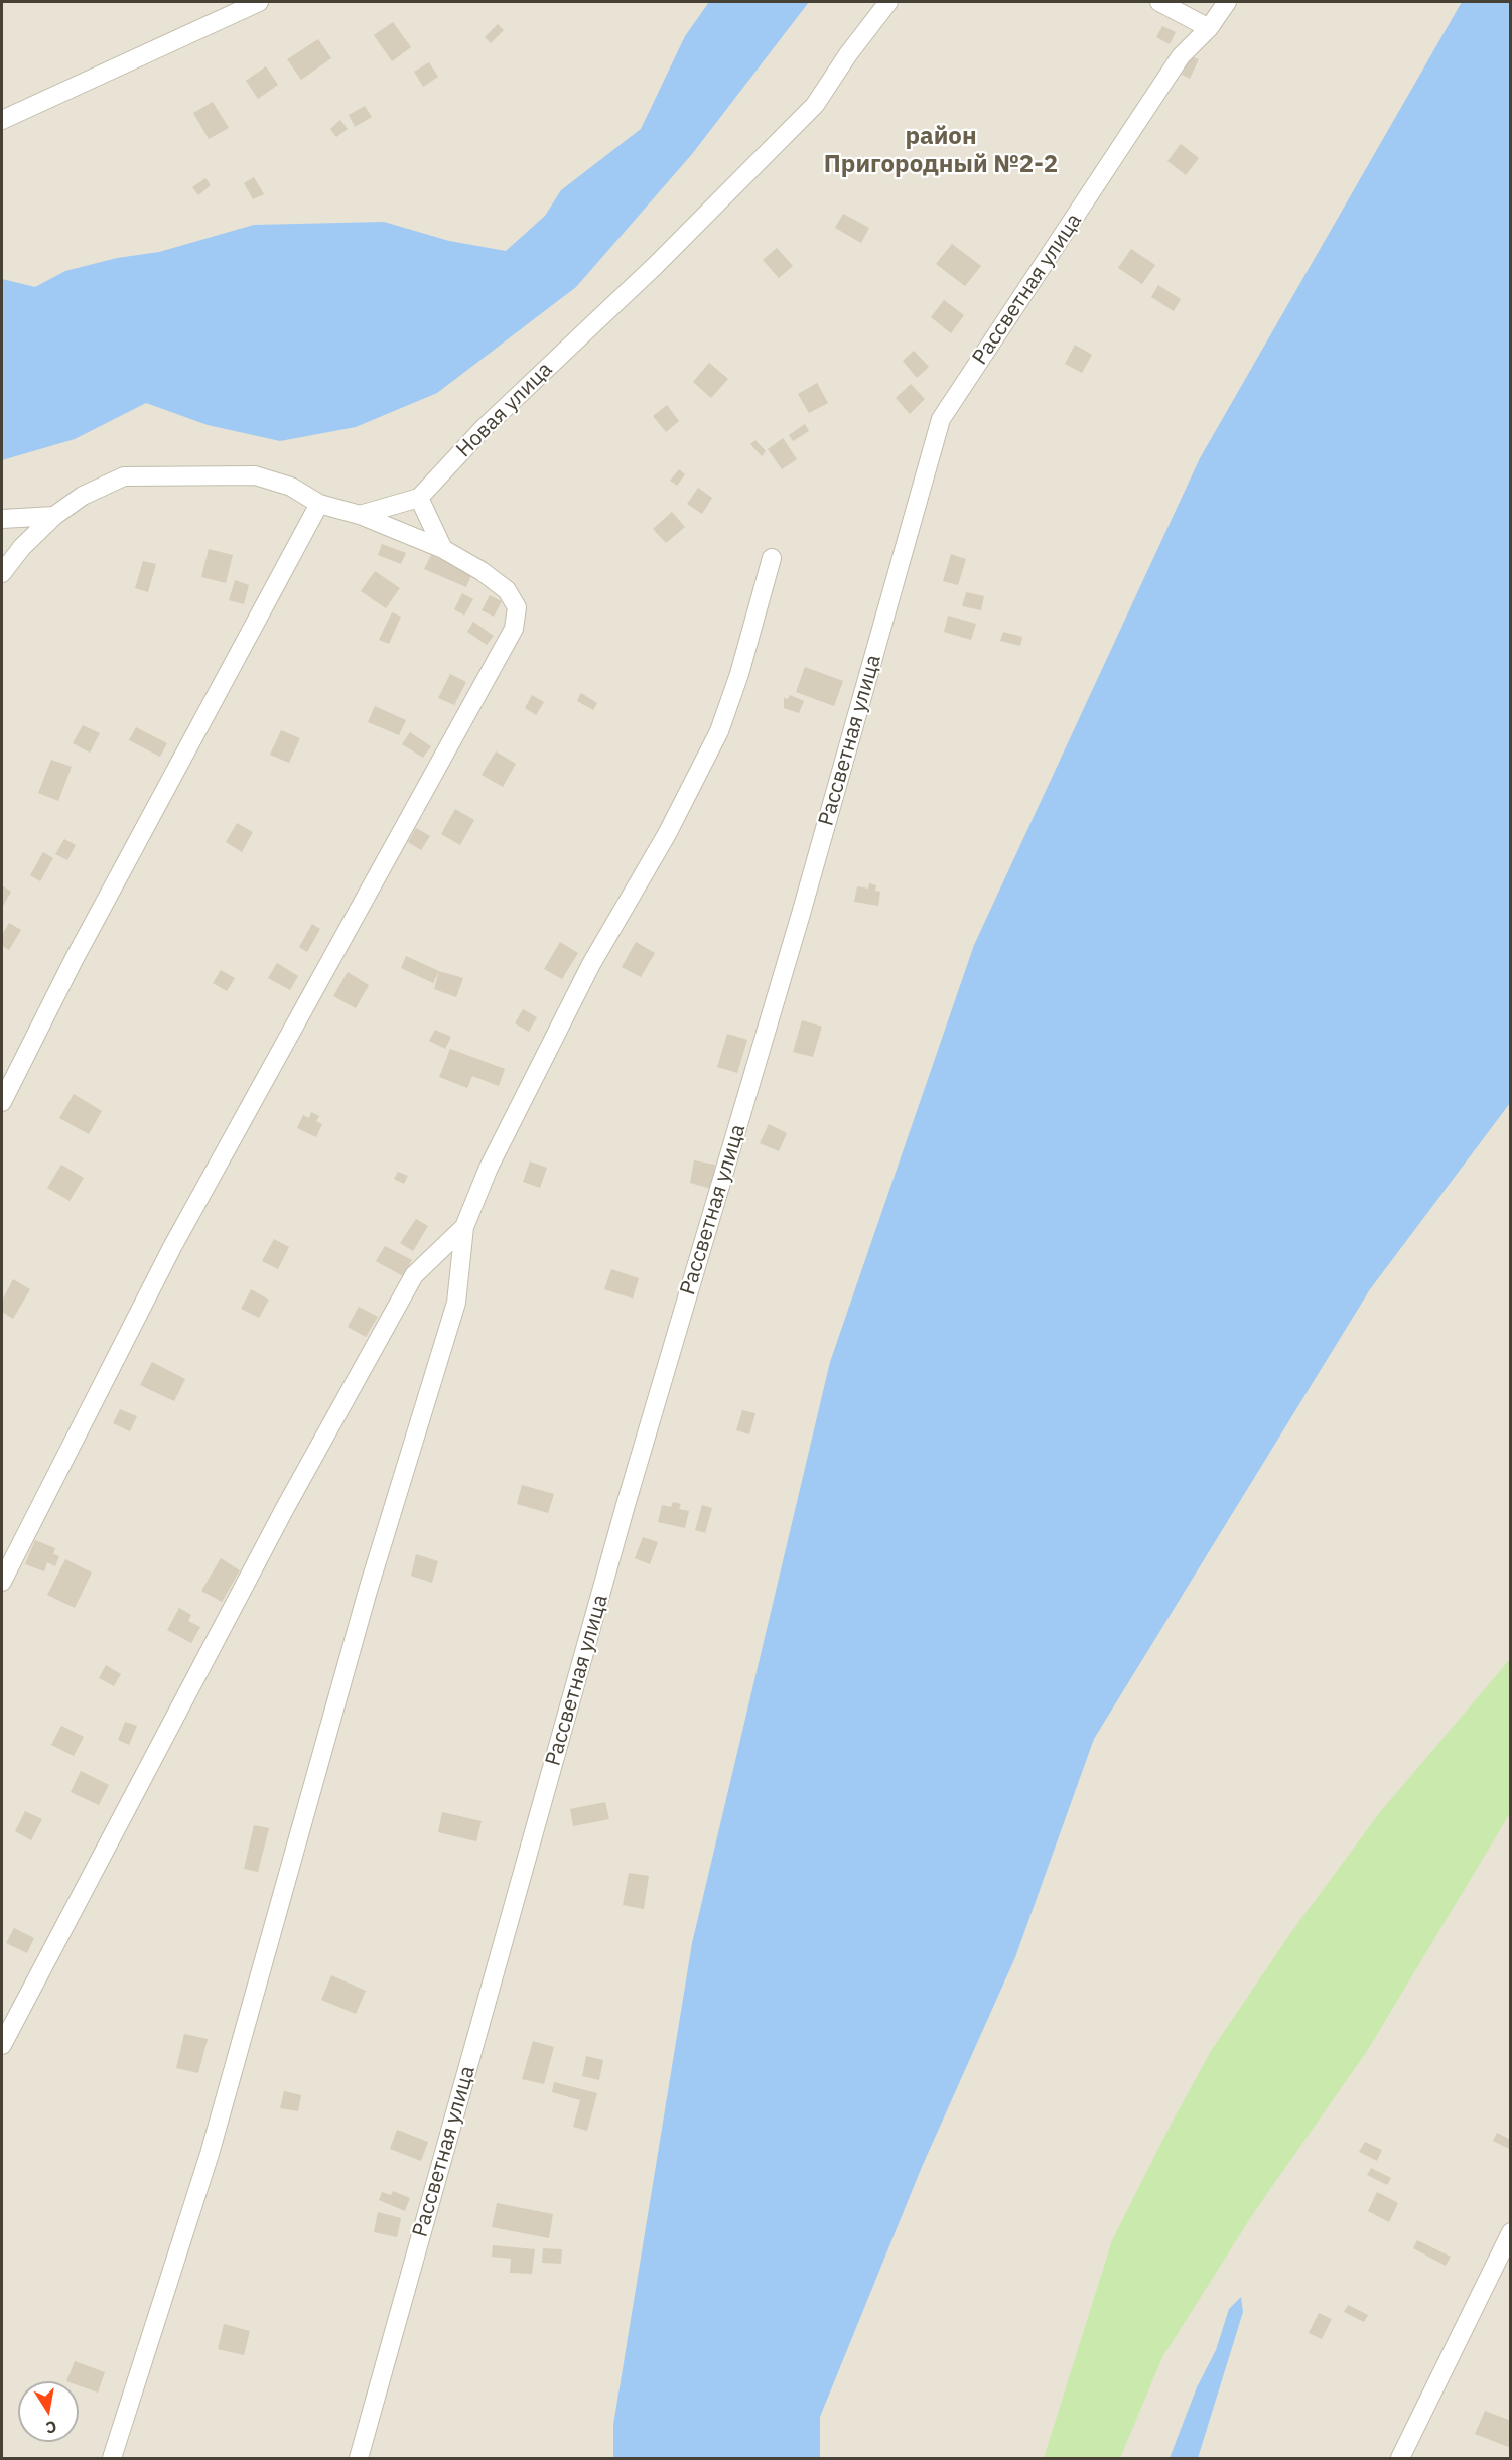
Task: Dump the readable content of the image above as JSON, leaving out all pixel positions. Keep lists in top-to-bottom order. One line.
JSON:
{"streets":{"street":["Рассветная улица","Новая улица"]},"districts":["район Пригородный №2-2"],"north":"bottom"}
